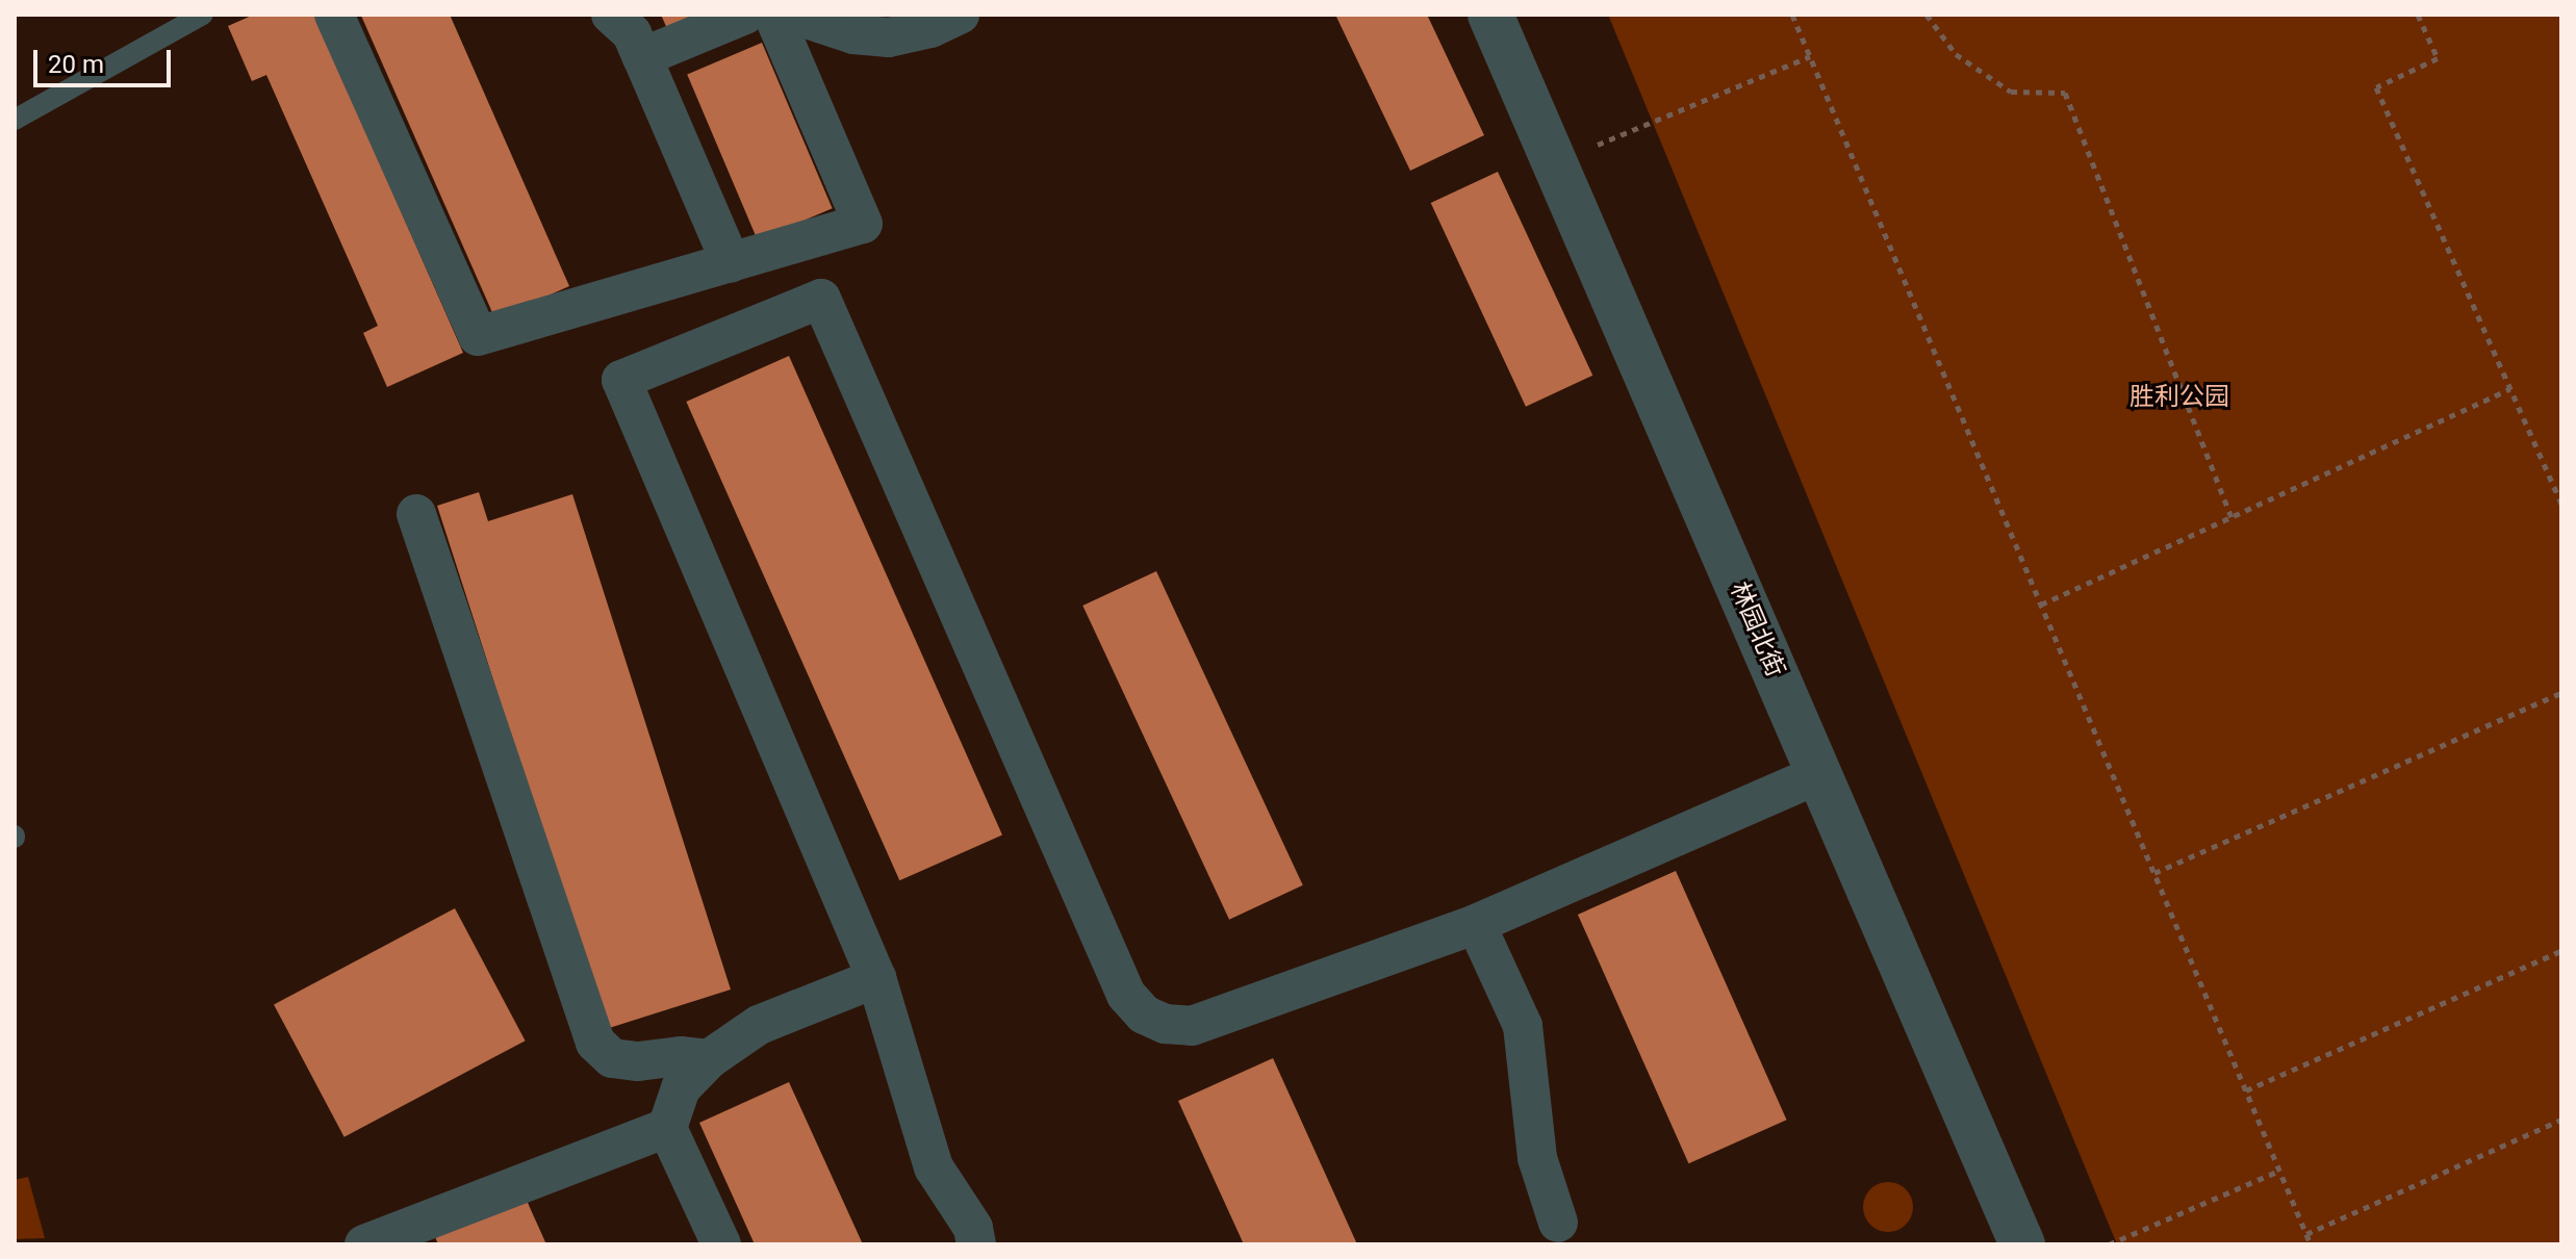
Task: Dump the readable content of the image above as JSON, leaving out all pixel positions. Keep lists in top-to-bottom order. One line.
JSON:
{"streets":{"street":["林园北街"]},"parks":["胜利公园"],"scale_bar":"20 m"}
